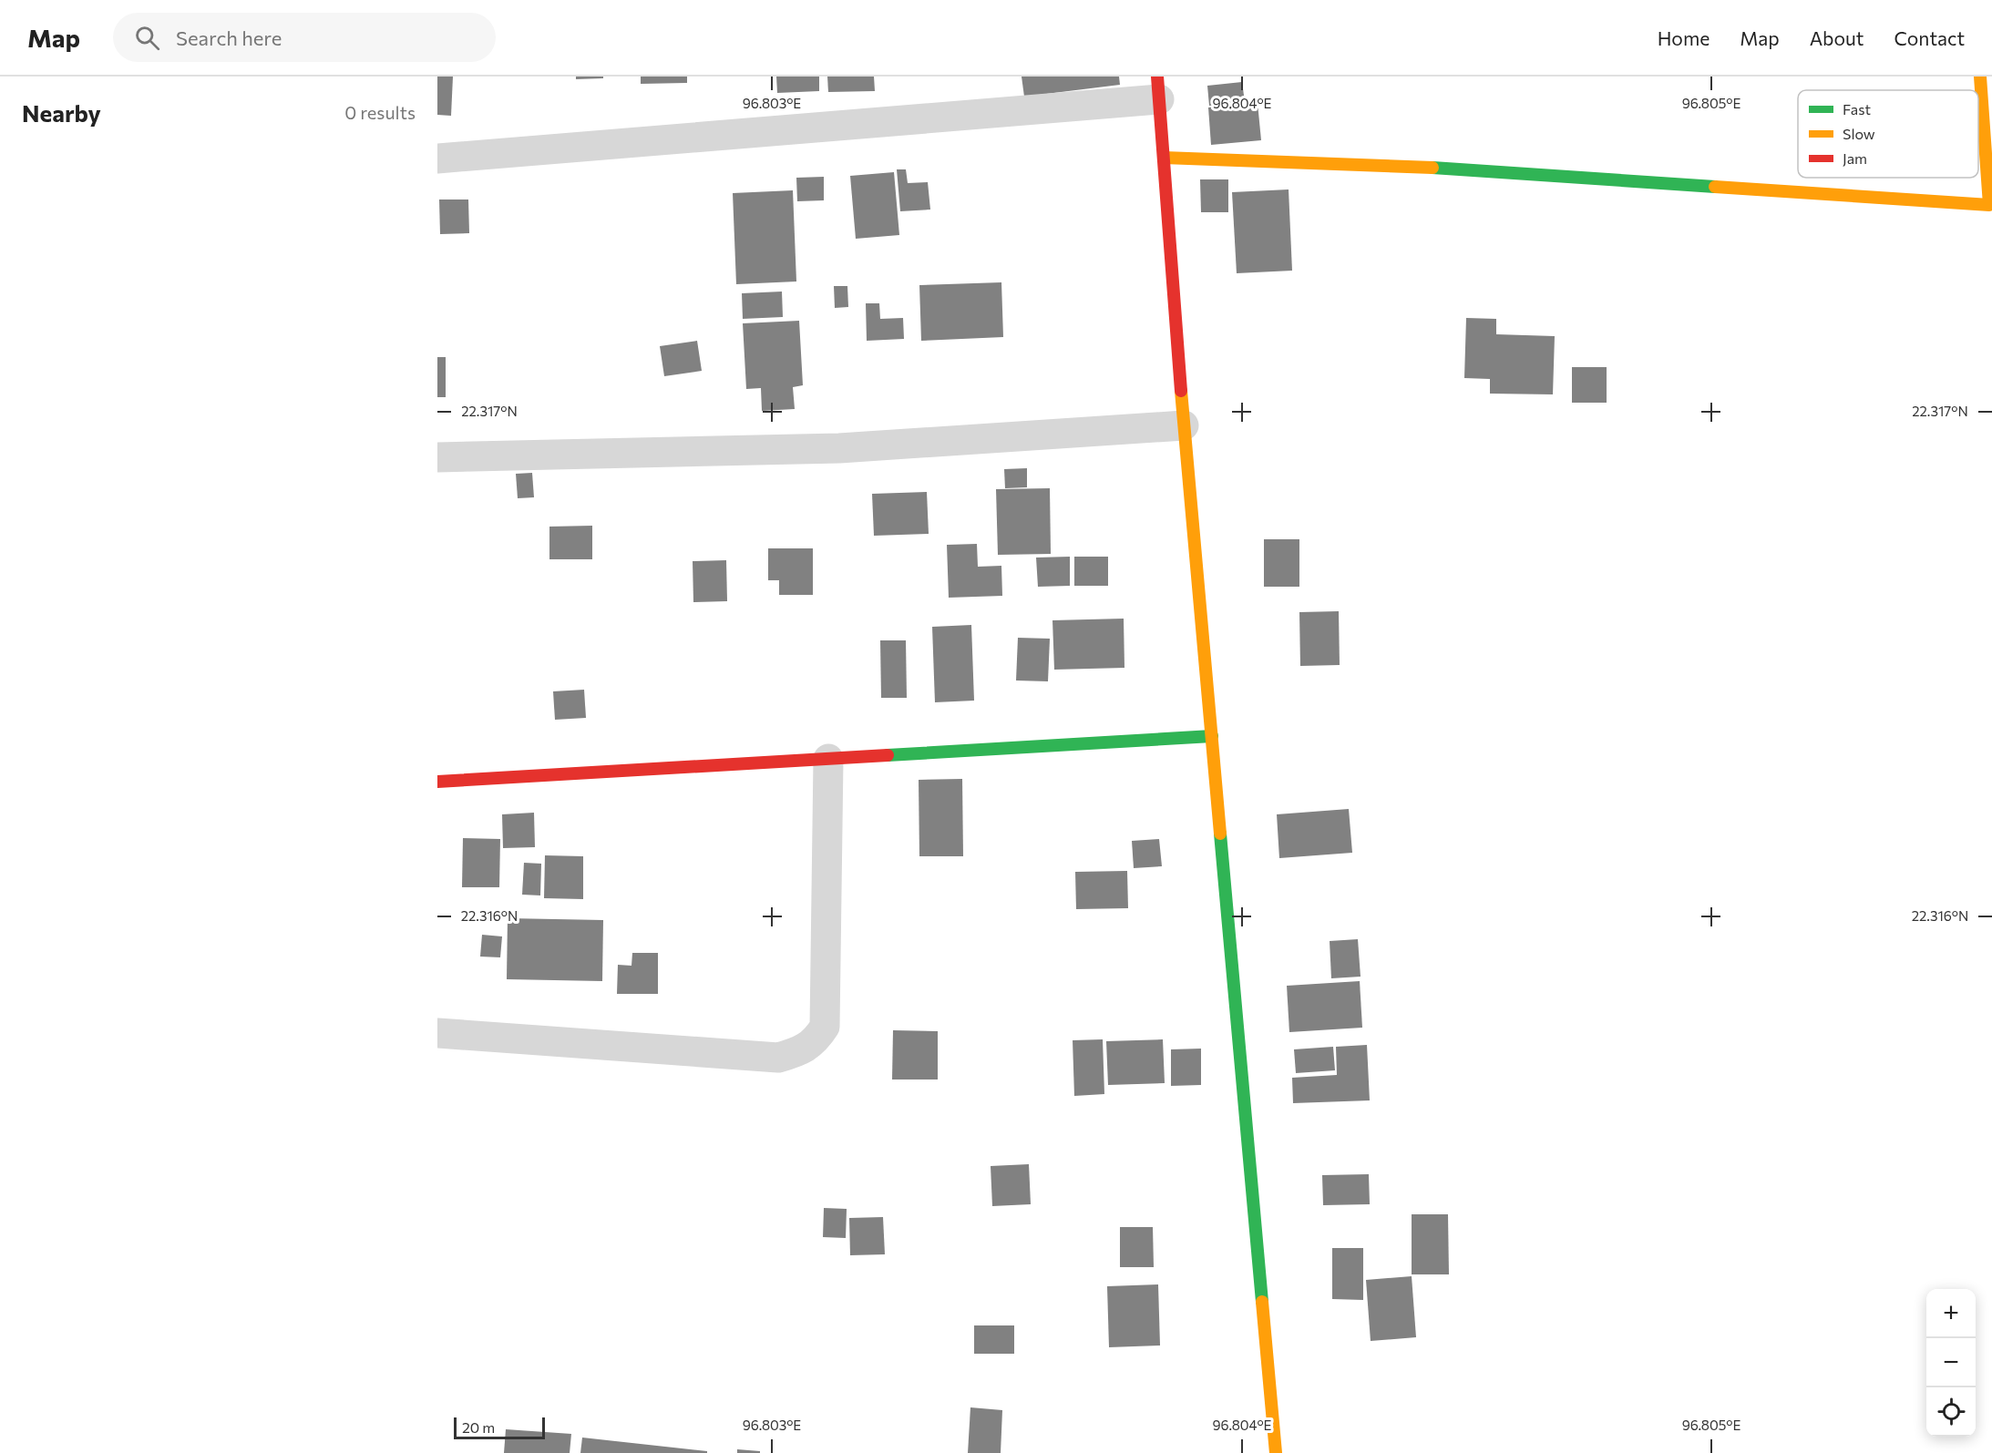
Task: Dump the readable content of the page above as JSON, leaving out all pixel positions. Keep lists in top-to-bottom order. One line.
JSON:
{"legend":["Fast","Slow","Jam"],"scale_bar":"20 m","page":{"header":"Map","search":"Search here","nav":["Home","Map","About","Contact"],"heading":["Nearby","0 results"],"map_buttons":["+","−"],"scale":"20 m"},"coordinates":["96.803°E","96.804°E","96.805°E","22.317°N","22.316°N"]}
